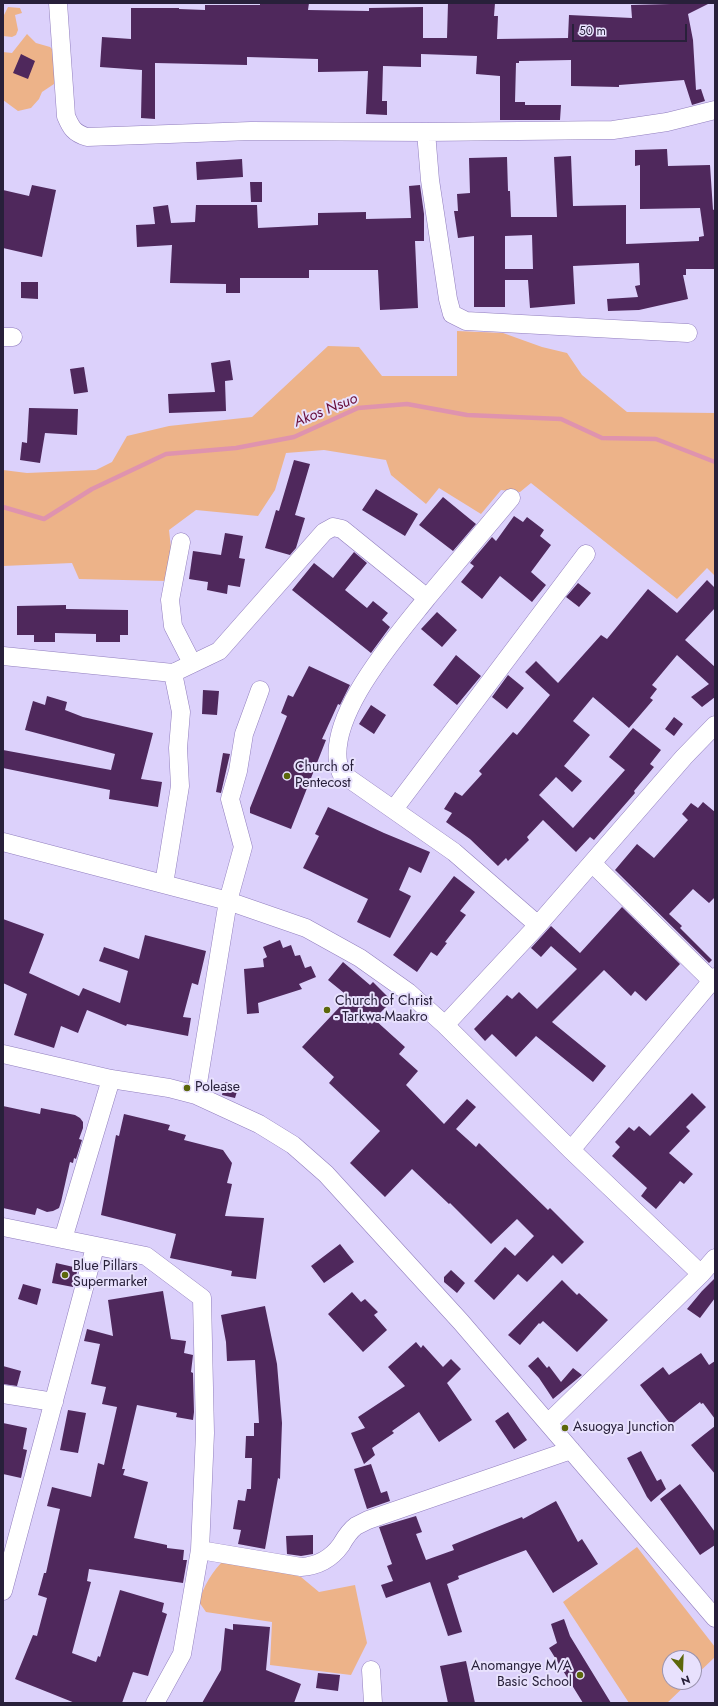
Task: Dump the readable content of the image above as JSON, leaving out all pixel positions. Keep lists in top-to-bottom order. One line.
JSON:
{"water":["Akos Nsuo"],"places":["Church of Pentecost","Church of Christ - Tarkwa-Maakro","Polease","Blue Pillars Supermarket","Asuogya Junction","Anomangye M/A Basic School"],"scale_bar":"50 m","north":"bottom"}
